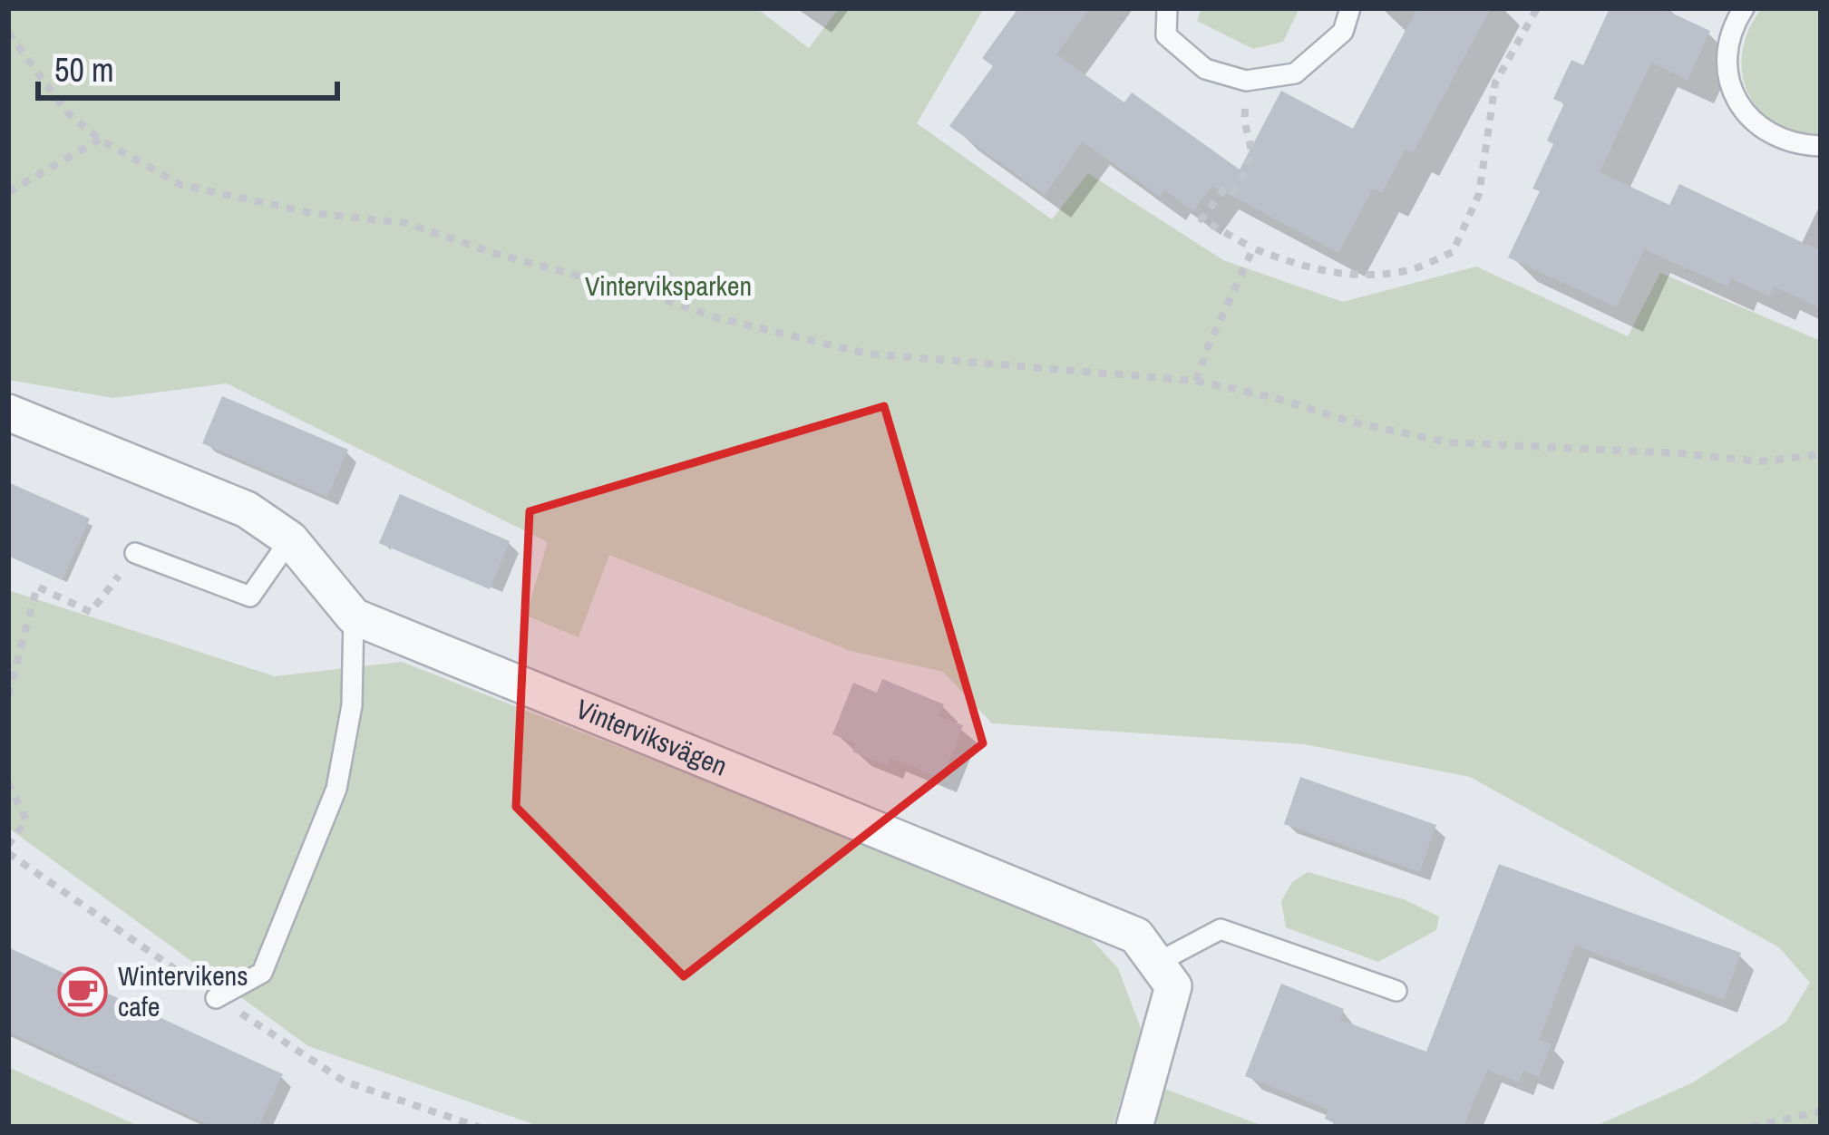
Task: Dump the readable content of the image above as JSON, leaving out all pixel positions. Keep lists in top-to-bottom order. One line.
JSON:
{"streets":{"street":["Vinterviksvägen"]},"parks":["Vinterviksparken"],"places":{"cafe":["Wintervikens cafe"]},"scale_bar":"50 m"}
